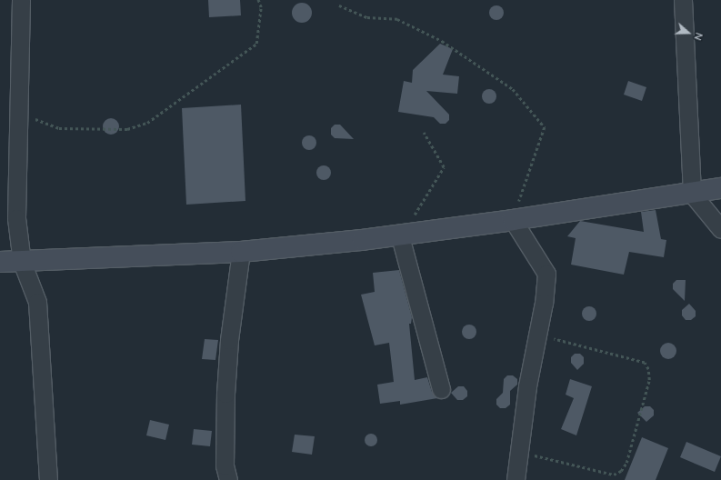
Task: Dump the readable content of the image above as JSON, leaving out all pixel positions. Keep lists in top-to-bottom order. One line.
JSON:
{"north":"right"}
